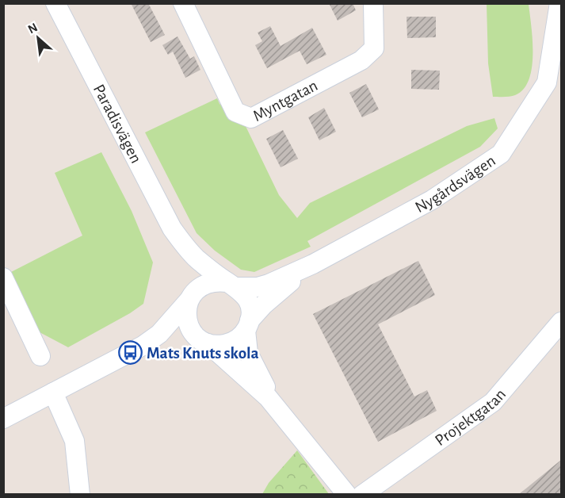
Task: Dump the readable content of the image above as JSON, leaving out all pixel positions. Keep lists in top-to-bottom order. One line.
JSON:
{"streets":{"street":["Myntgatan","Paradisvägen","Nygårdsvägen","Projektgatan"]},"crossings":[["Paradisvägen","Nygårdsvägen"]],"places":{"bus stop":["Mats Knuts skola"]},"north":"top left"}
